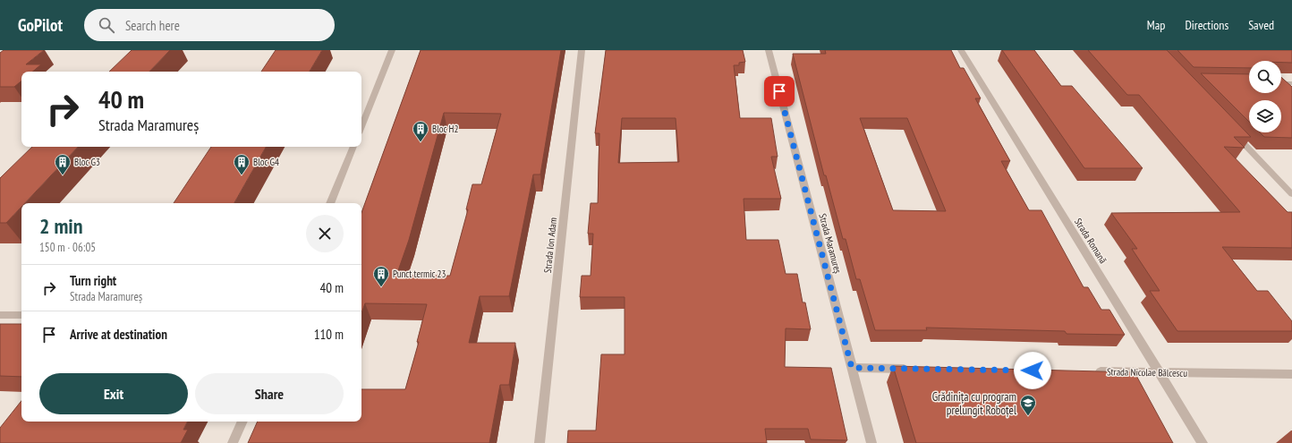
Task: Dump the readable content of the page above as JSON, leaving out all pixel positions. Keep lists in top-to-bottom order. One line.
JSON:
{"streets":{"street":["Strada Romană","Strada Maramureș","Strada Ion Adam","Strada Nicolae Bălcescu"]},"crossings":[["Strada Romană","Strada Nicolae Bălcescu"]],"places":{"building":["Bloc H2","Bloc G3","Bloc G4","Punct termic 23"],"school or university":["Grădinița cu program prelungit Roboțel"]},"page":{"header":"GoPilot","search":"Search here","nav":["Map","Directions","Saved"],"turn":["40 m","Strada Maramureș"],"heading":["2 min","150 m · 06:05"],"list":[{"name":"Turn right","note":"Strada Maramureș","value":"40 m"},{"name":"Arrive at destination","value":"110 m"}],"buttons":["Exit","Share"]}}
